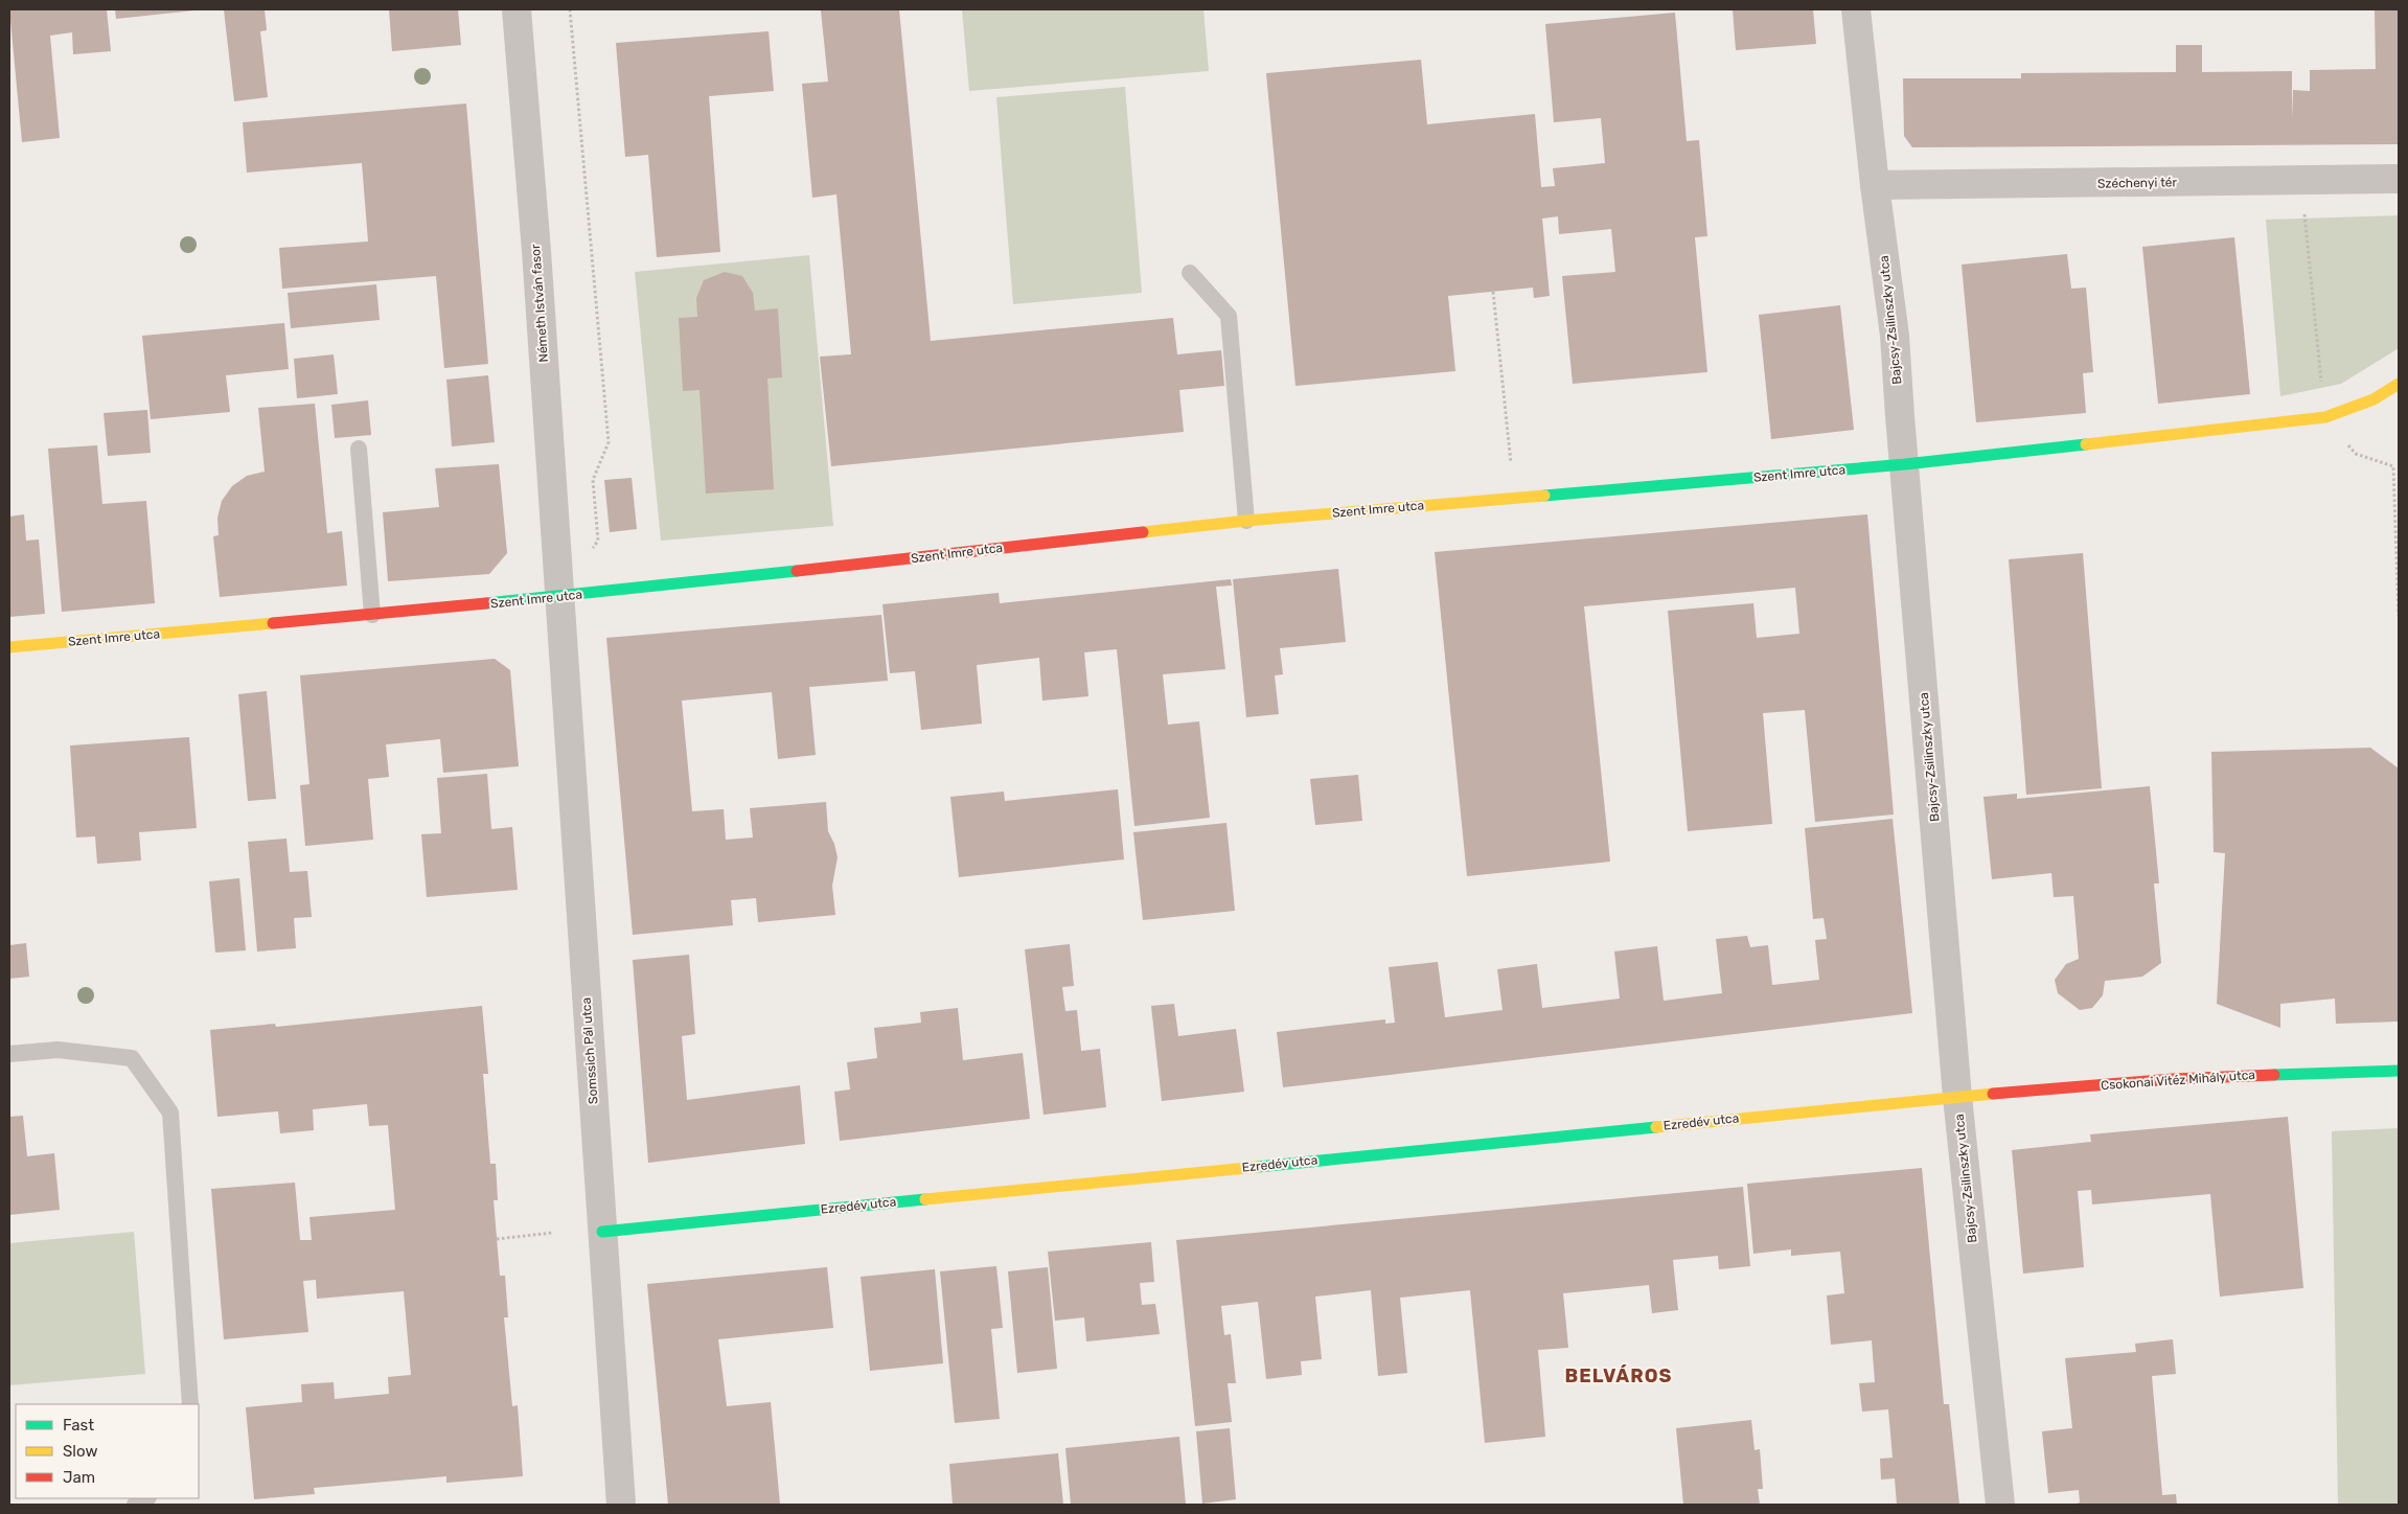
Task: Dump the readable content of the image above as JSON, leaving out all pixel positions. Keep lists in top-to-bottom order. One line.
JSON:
{"streets":{"street":["Széchenyi tér","Németh István fasor","Bajcsy-Zsilinszky utca","Szent Imre utca","Somssich Pál utca","Csokonai Vitéz Mihály utca","Ezredév utca"]},"crossings":[["Széchenyi tér","Bajcsy-Zsilinszky utca"],["Németh István fasor","Szent Imre utca"],["Németh István fasor","Somssich Pál utca"],["Bajcsy-Zsilinszky utca","Szent Imre utca"],["Bajcsy-Zsilinszky utca","Csokonai Vitéz Mihály utca"],["Bajcsy-Zsilinszky utca","Ezredév utca"],["Szent Imre utca","Somssich Pál utca"],["Somssich Pál utca","Ezredév utca"],["Csokonai Vitéz Mihály utca","Ezredév utca"]],"districts":["BELVÁROS"],"legend":["Fast","Slow","Jam"]}
